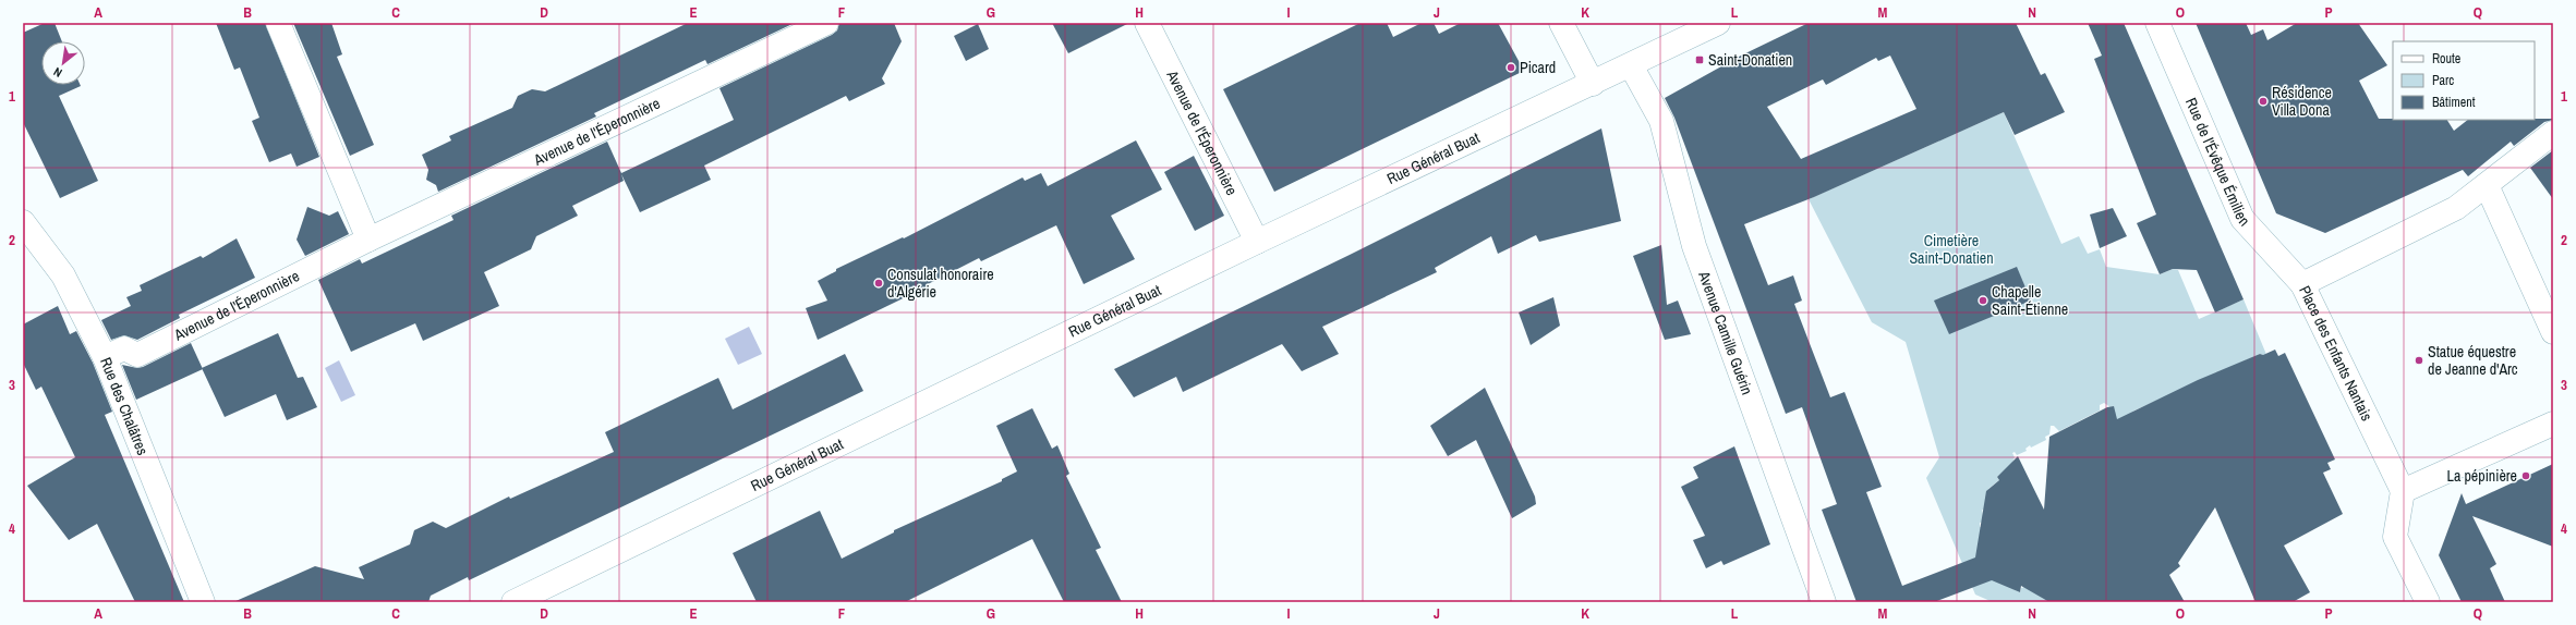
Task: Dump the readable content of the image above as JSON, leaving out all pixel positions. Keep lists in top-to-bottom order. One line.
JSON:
{"streets":{"street":["Avenue de l'Éperonnière","Rue Général Buat","Rue de l'Évêque Émilien","Avenue Camille Guérin","Place des Enfants Nantais","Rue des Chalâtres"]},"crossings":[["Avenue de l'Éperonnière","Rue Général Buat"],["Avenue de l'Éperonnière","Rue des Chalâtres"],["Rue Général Buat","Avenue Camille Guérin"],["Rue de l'Évêque Émilien","Place des Enfants Nantais"]],"parks":["Cimetière Saint-Donatien"],"places":{"transit":["Saint-Donatien"],"other":["Picard","Résidence Villa Dona","Consulat honoraire d'Algérie","Chapelle Saint-Étienne","Statue équestre de Jeanne d'Arc","La pépinière"]},"legend":["Route","Parc","Bâtiment"],"north":"bottom left","grid":{"columns":["A","B","C","D","E","F","G","H","I","J","K","L","M","N","O","P","Q"],"rows":["1","2","3","4"]}}
